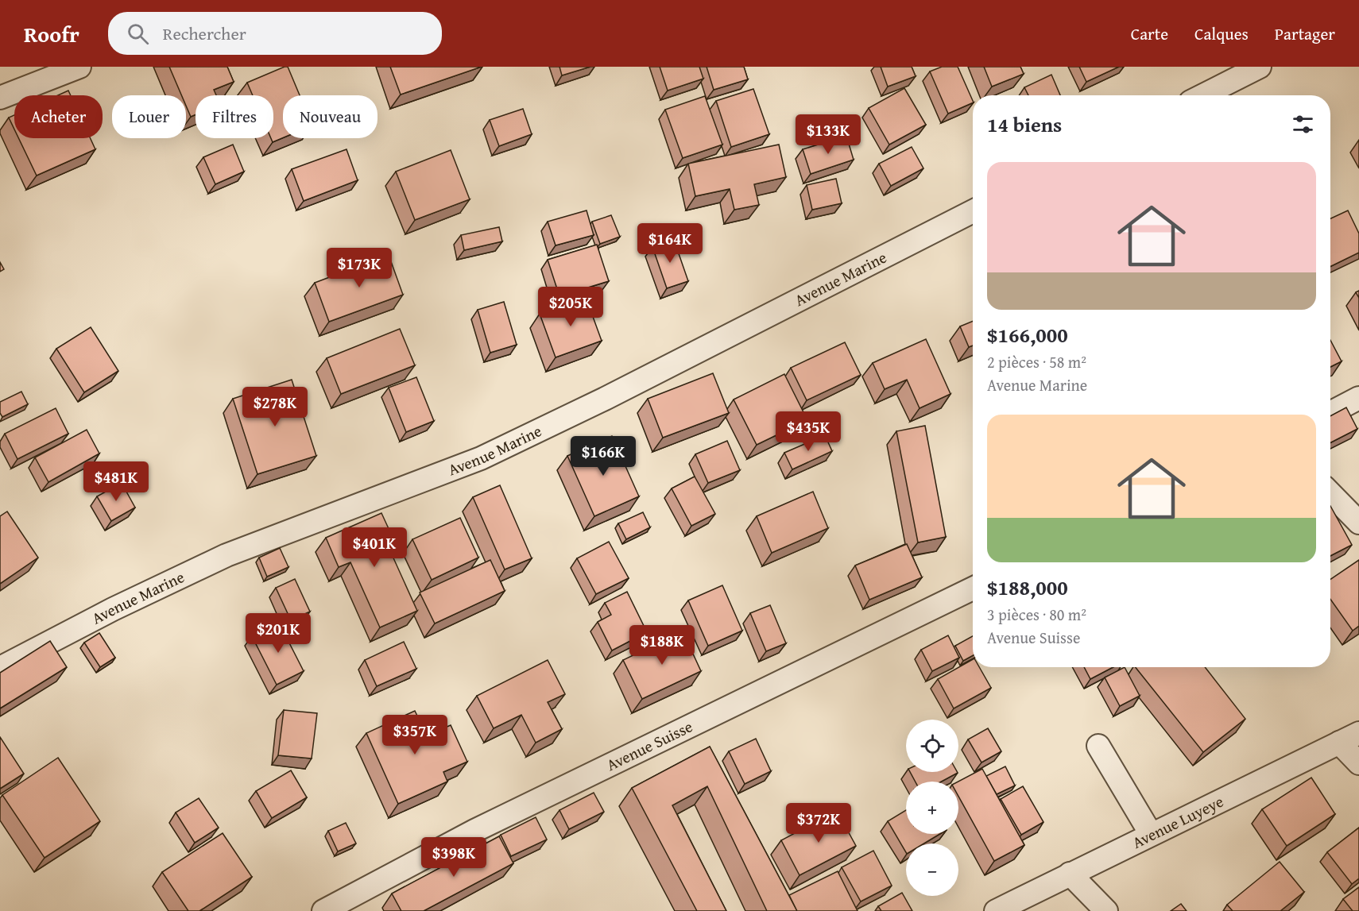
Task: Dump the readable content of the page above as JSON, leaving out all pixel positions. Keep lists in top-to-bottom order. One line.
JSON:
{"streets":{"street":["Avenue Marine","Avenue Suisse","Avenue Luyeye"]},"page":{"header":"Roofr","search":"Rechercher","nav":["Carte","Calques","Partager"],"chip":["Acheter","Louer","Filtres","Nouveau"],"heading":"14 biens","price":["$133K","$164K","$173K","$205K","$278K","$435K","$166K","$481K","$401K","$201K","$188K","$357K","$372K","$398K"],"list":[{"name":"$166,000","note":"2 pièces · 58 m² · Avenue Marine"},{"name":"$188,000","note":"3 pièces · 80 m² · Avenue Suisse"}],"map_buttons":["+","−"]}}
